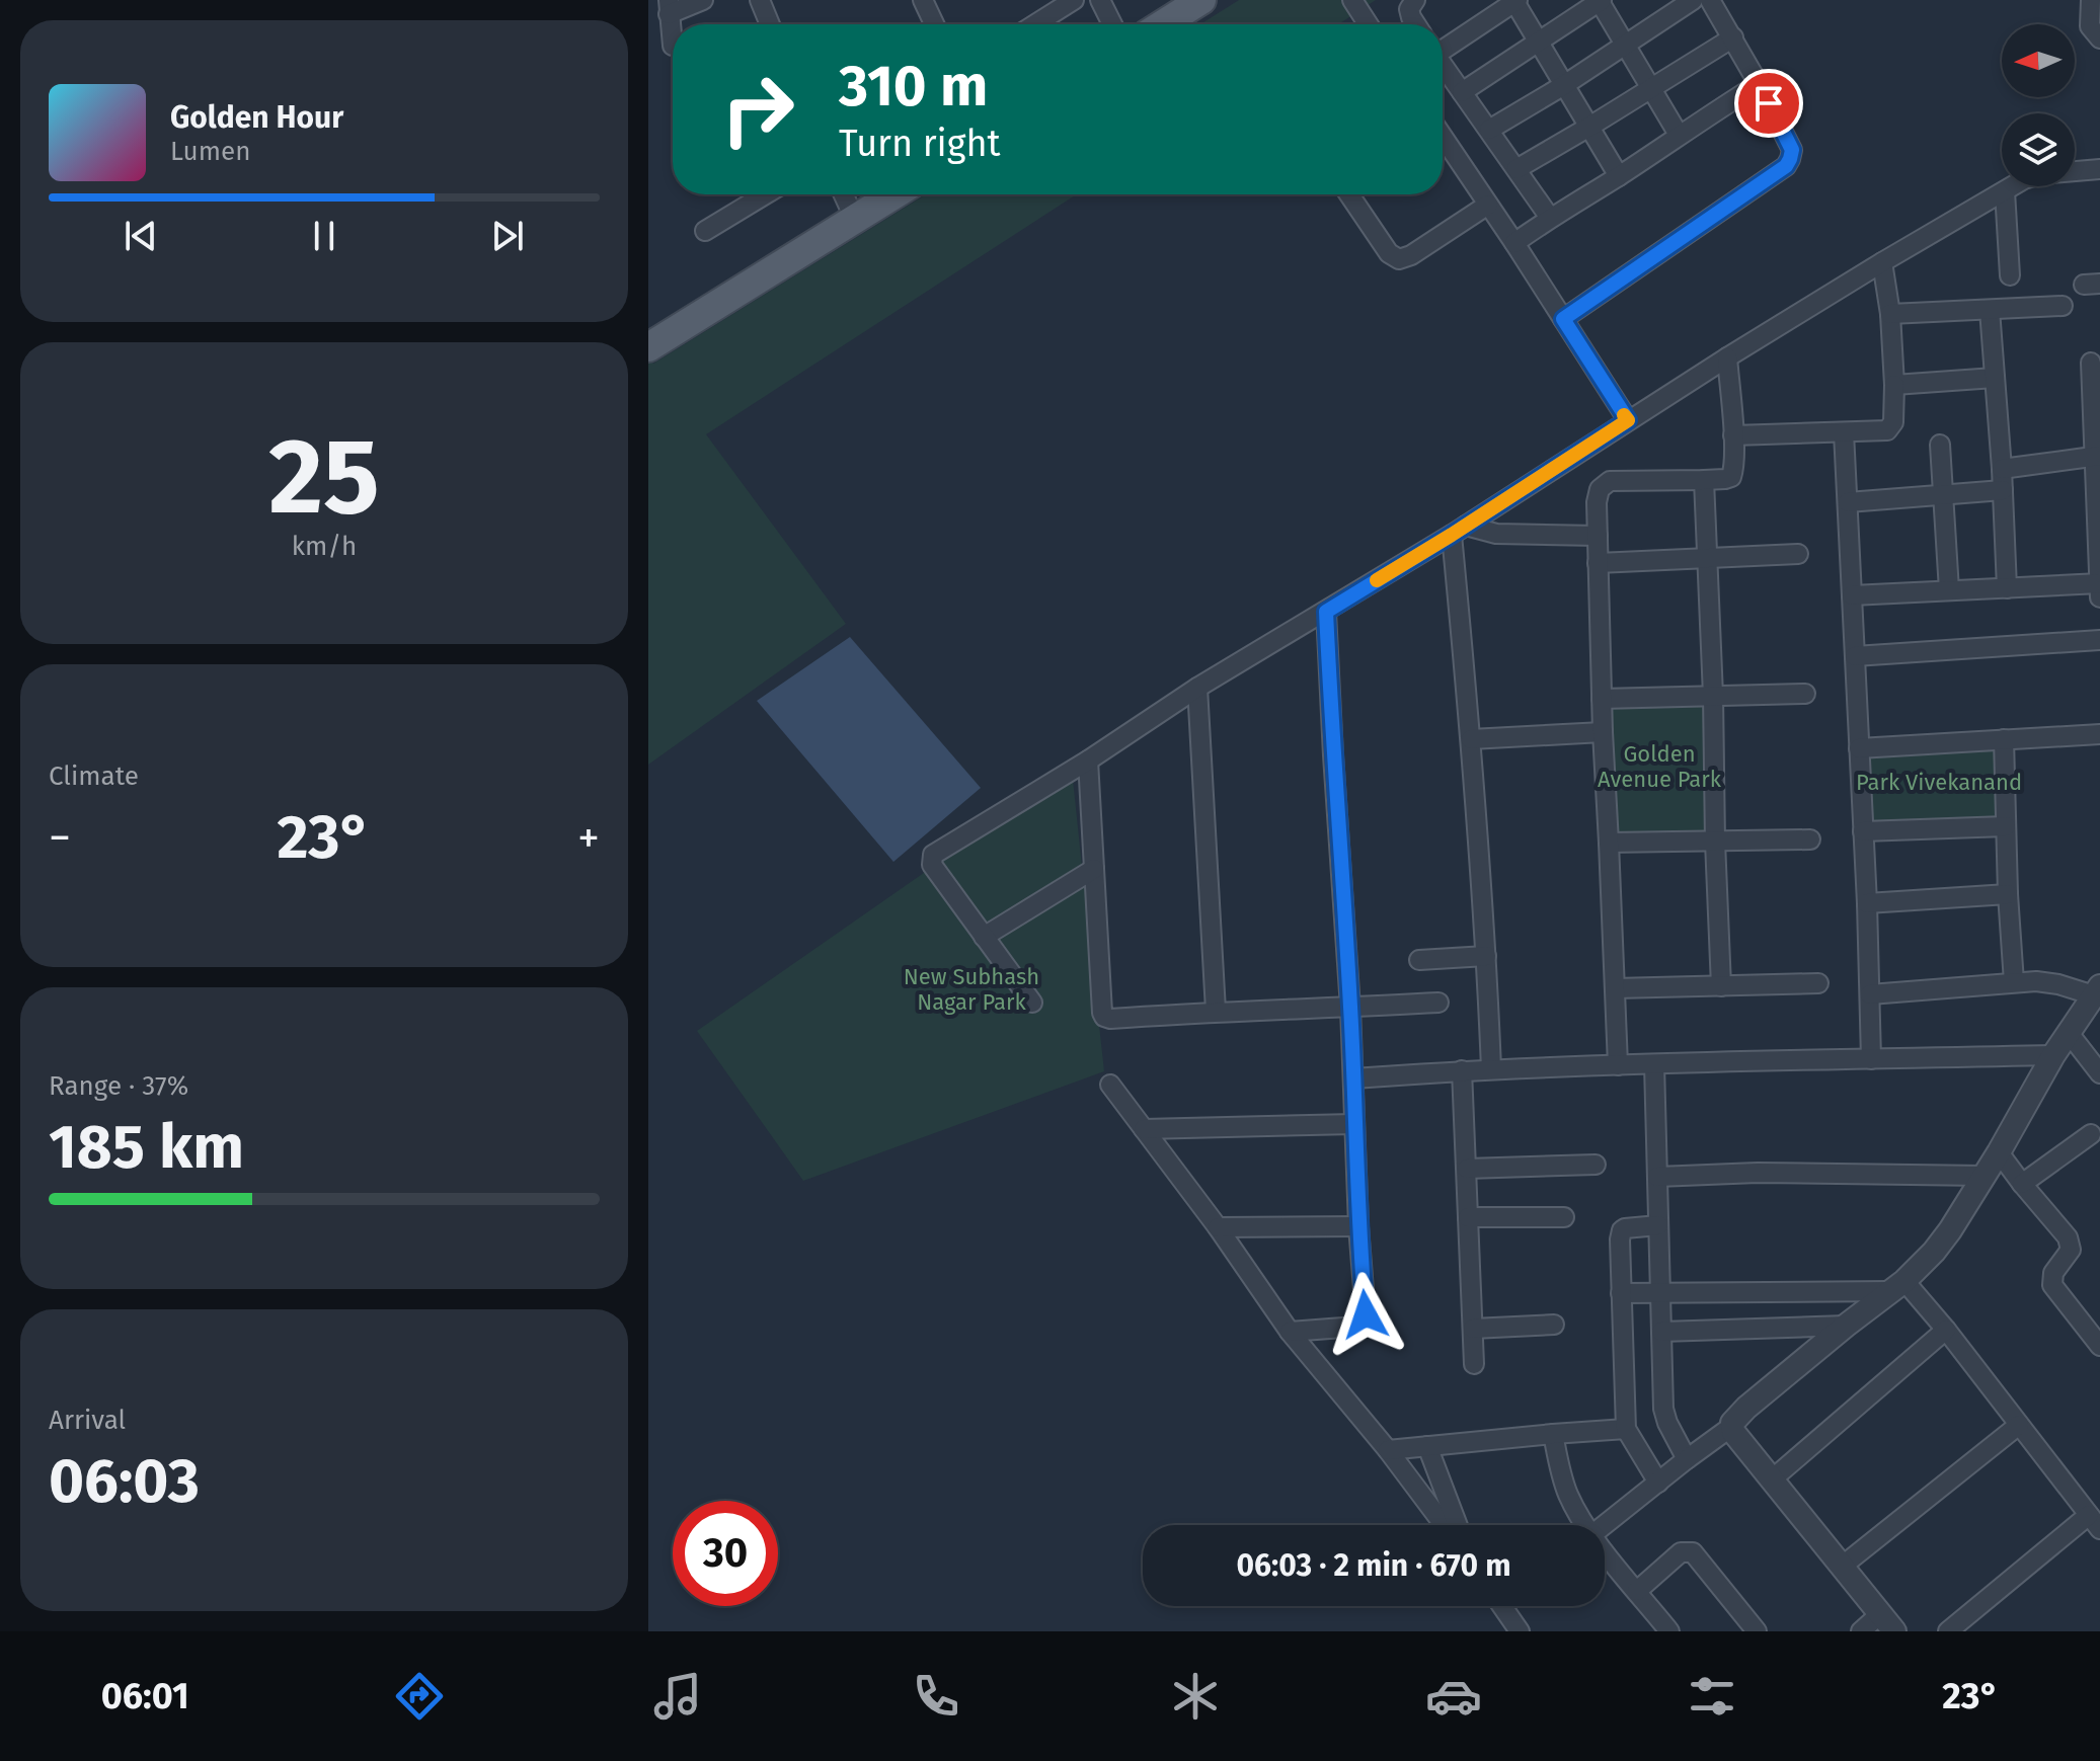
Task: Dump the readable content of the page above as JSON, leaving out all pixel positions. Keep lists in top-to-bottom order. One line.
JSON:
{"parks":["Golden Avenue Park","Park Vivekanand","New Subhash Nagar Park"],"north":"left","page":{"turn":["310 m","Turn right"],"song":["Golden Hour","Lumen"],"tile":[["25","km/h"],"Climate",["Range · 37%","185 km"],["Arrival","06:03"]],"heat":["−","23°","+"],"limit":"30","trip":"06:03 · 2 min · 670 m","tabs":["06:01","23°"]}}
